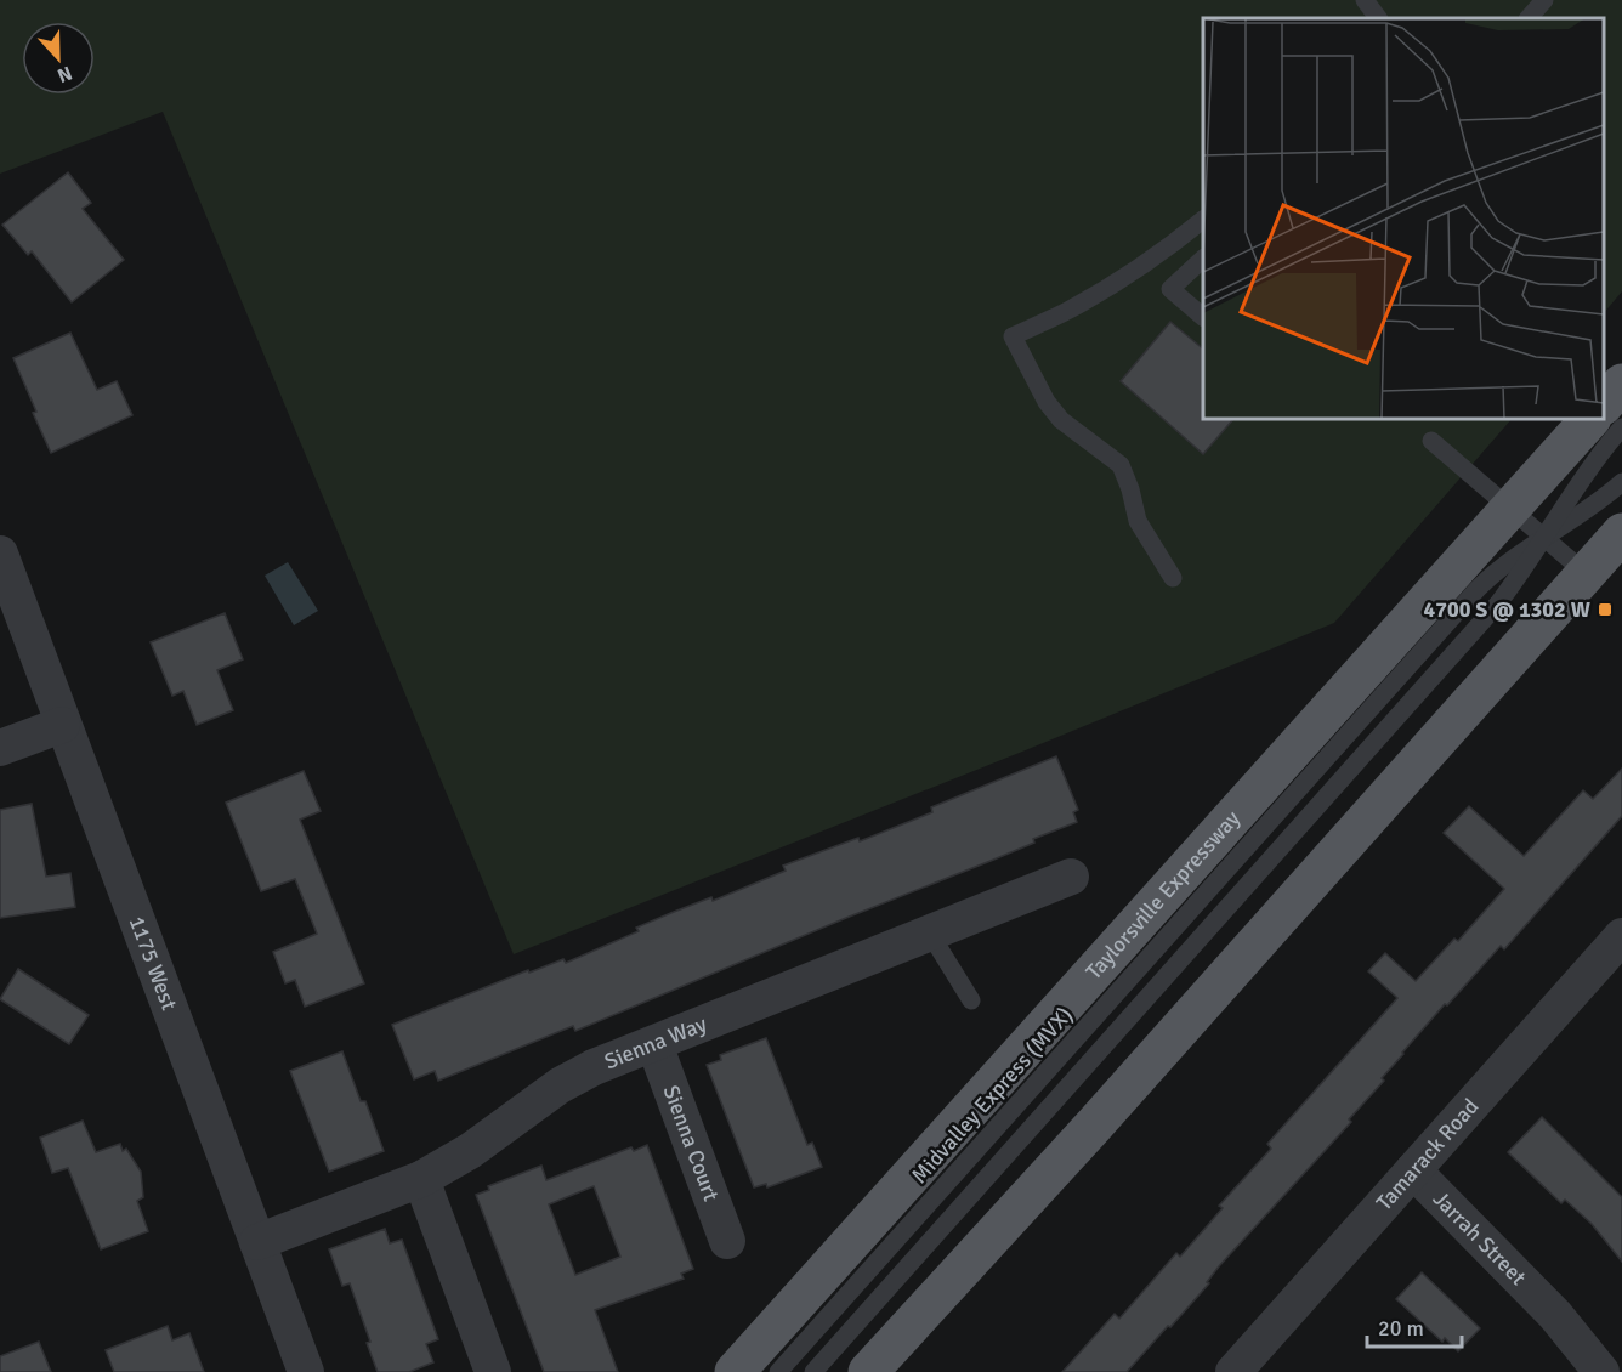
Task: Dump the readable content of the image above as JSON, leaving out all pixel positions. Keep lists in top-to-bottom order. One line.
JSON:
{"streets":{"main road":["Taylorsville Expressway"],"street":["1175 West","Sienna Way","Sienna Court","Tamarack Road","Jarrah Street"],"lane":["Midvalley Express (MVX)"]},"crossings":[["1175 West","Sienna Way"],["Sienna Way","Sienna Court"],["Tamarack Road","Jarrah Street"]],"places":{"transit":["4700 S @ 1302 W"]},"scale_bar":"20 m","north":"bottom"}
